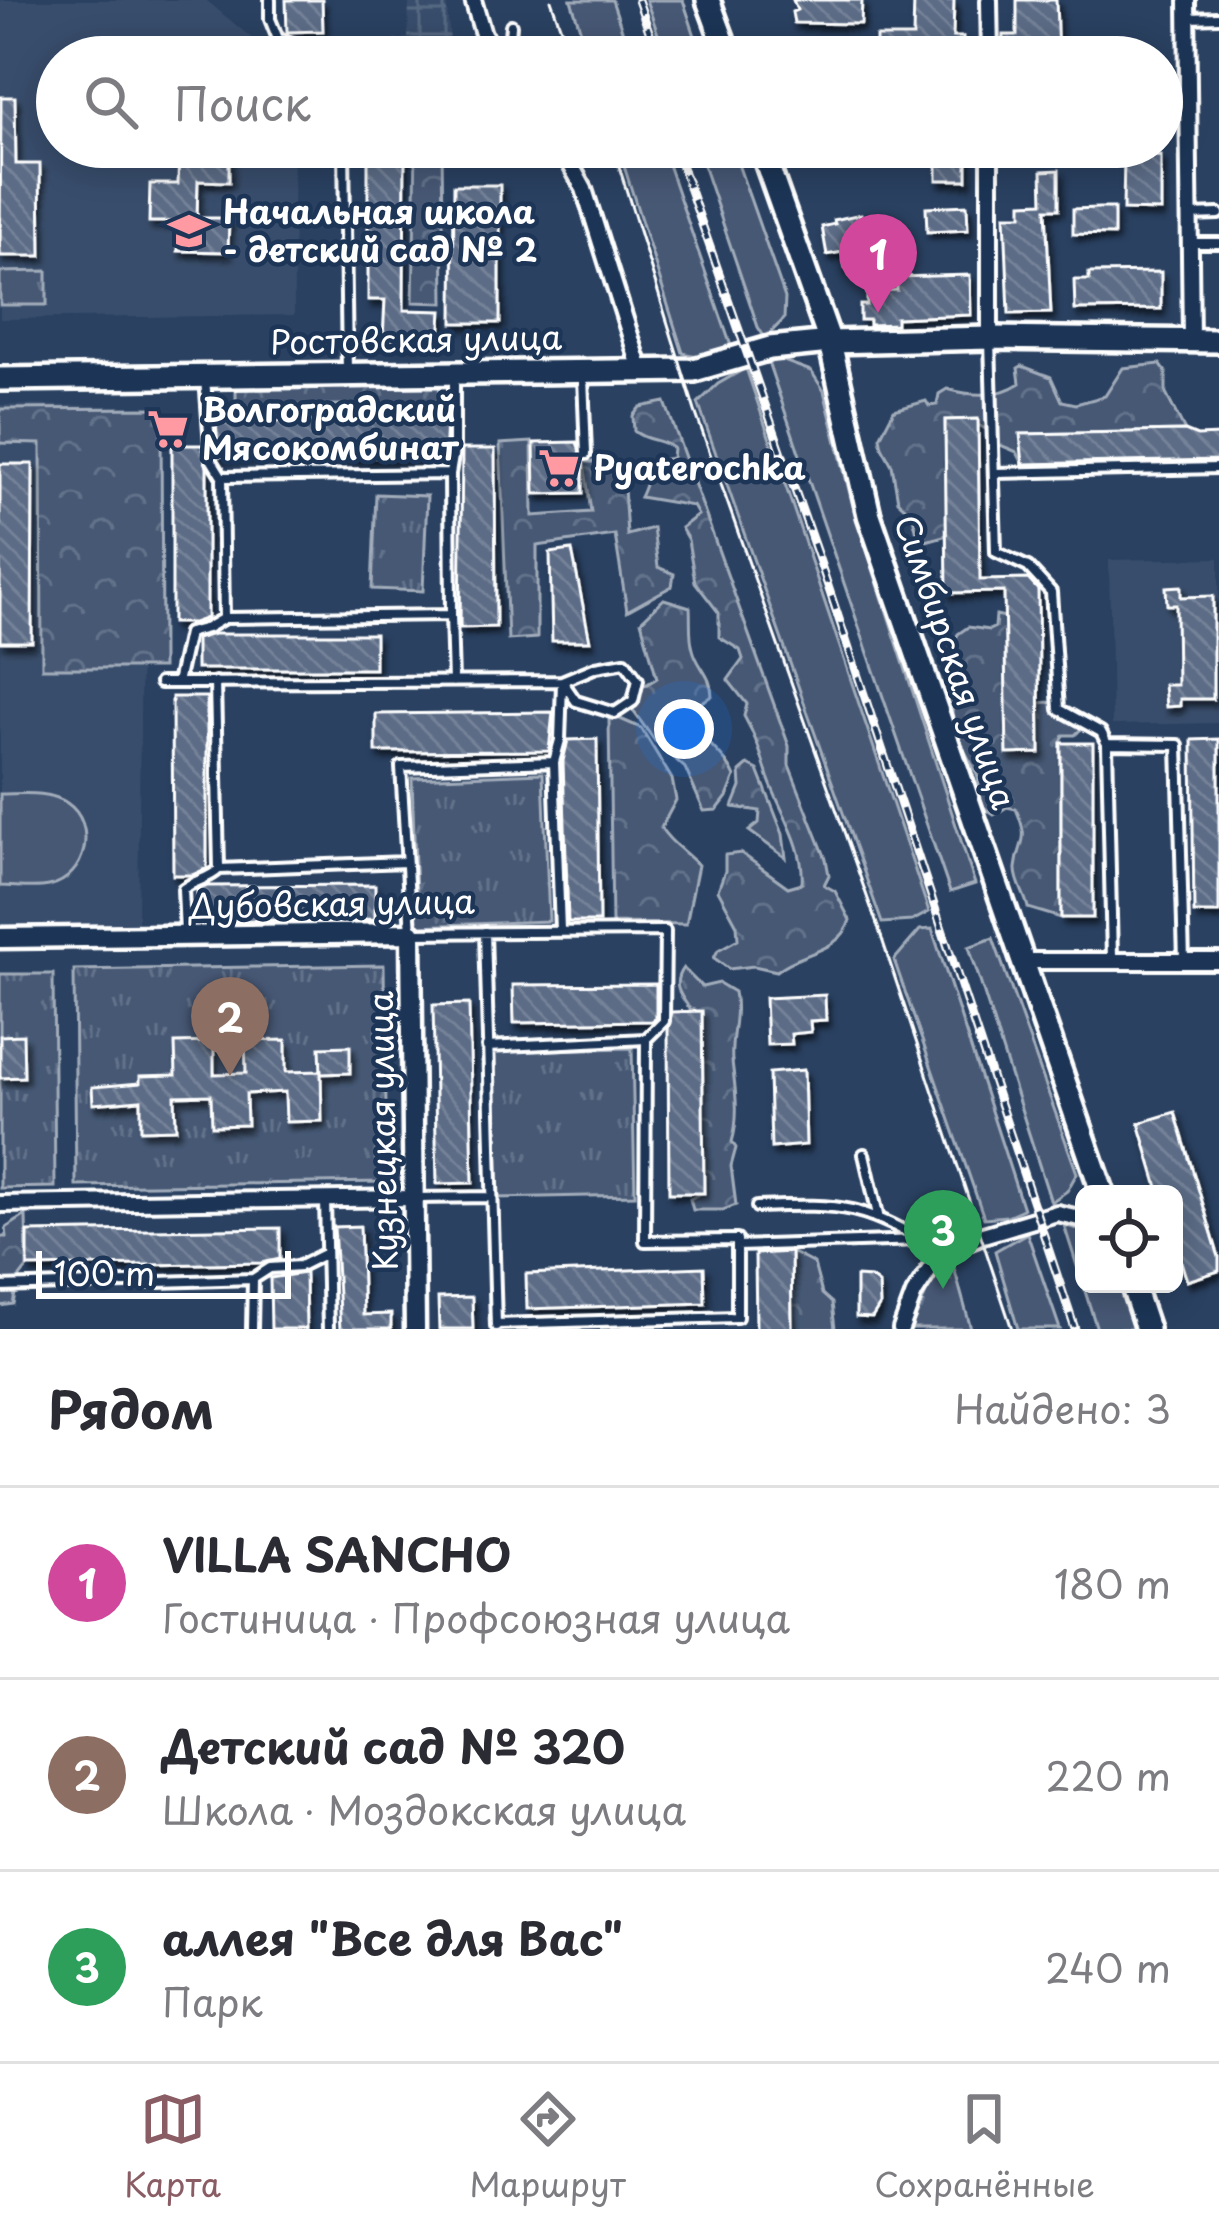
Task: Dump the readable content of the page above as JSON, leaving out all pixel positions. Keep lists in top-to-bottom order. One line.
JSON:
{"streets":{"main road":["Ростовская улица","Симбирская улица"],"street":["Дубовская улица","Кузнецкая улица"]},"crossings":[["Ростовская улица","Симбирская улица"],["Дубовская улица","Кузнецкая улица"]],"places":{"school or university":["Начальная школа - детский сад № 2"],"supermarket":["Волгоградский Мясокомбинат","Pyaterochka"]},"scale_bar":"100 m","page":{"search":"Поиск","pins":["1","2","3"],"scale":"100 m","heading":["Рядом","Найдено: 3"],"list":[{"mark":"1","name":"VILLA SANCHO","note":"Гостиница · Профсоюзная улица","value":"180 m"},{"mark":"2","name":"Детский сад № 320","note":"Школа · Моздокская улица","value":"220 m"},{"mark":"3","name":"аллея \"Все для Вас\"","note":"Парк","value":"240 m"}],"nav":["Карта","Маршрут","Сохранённые"]}}
